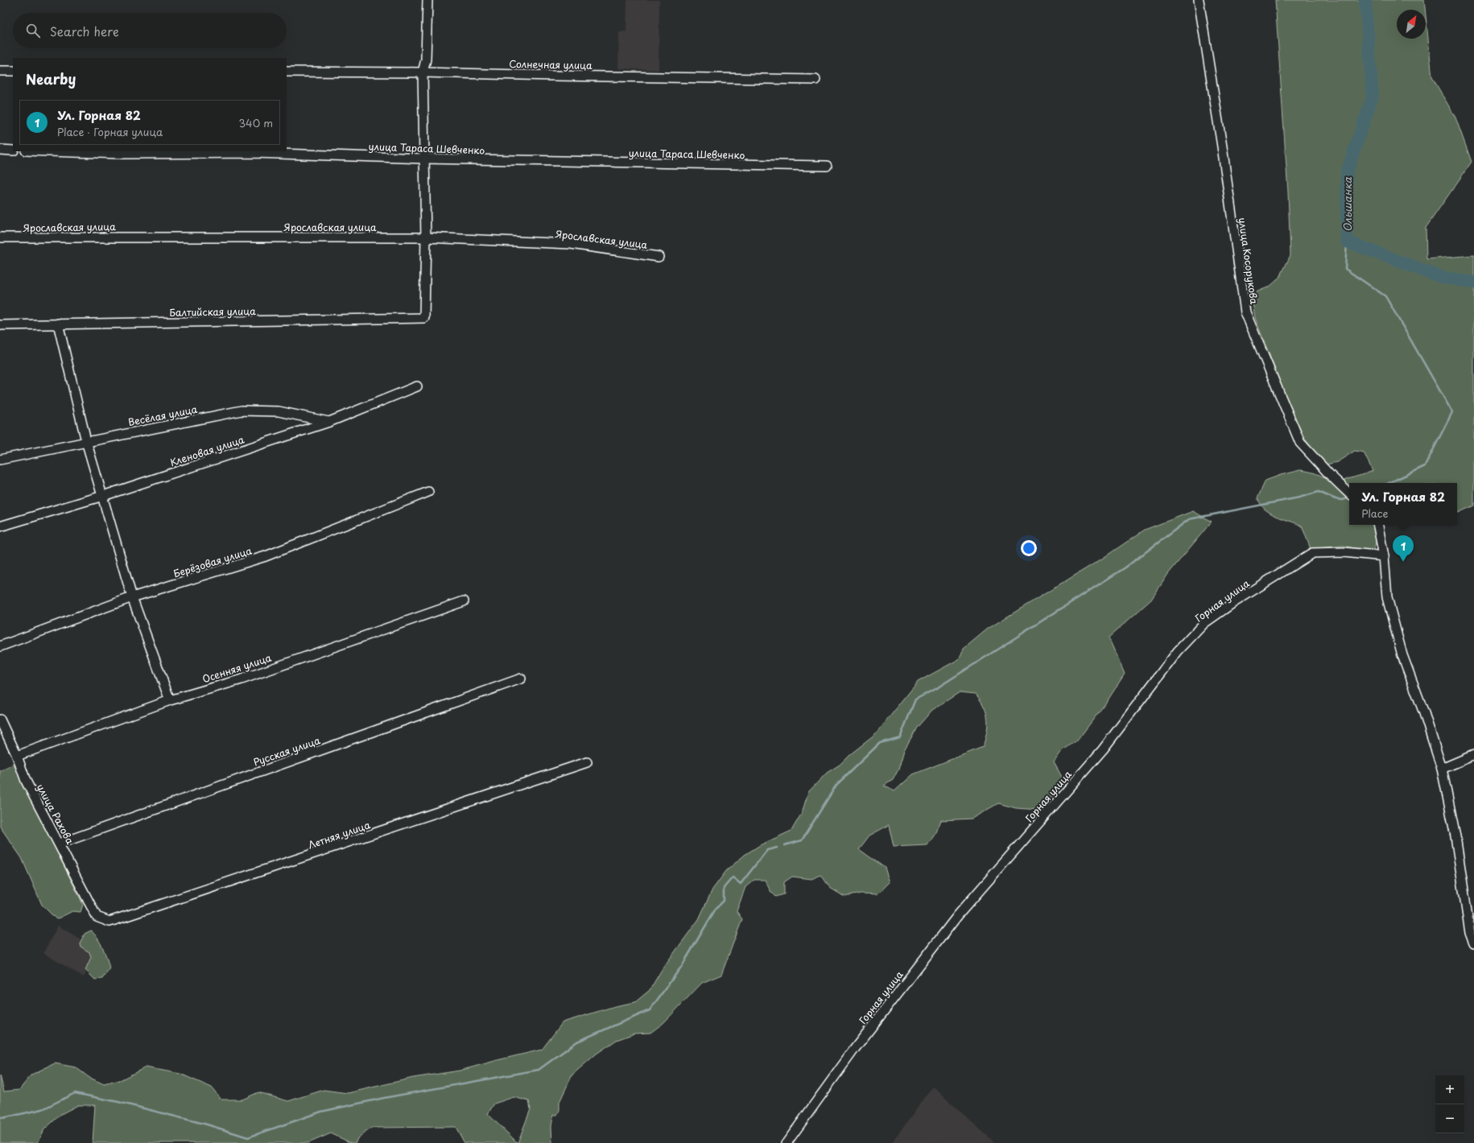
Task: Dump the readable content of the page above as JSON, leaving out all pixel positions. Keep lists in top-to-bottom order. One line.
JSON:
{"streets":{"street":["Солнечная улица","улица Тараса Шевченко","Ярославская улица","улица Косорукова","Балтийская улица","Весёлая улица","Кленовая улица","Берёзовая улица","Горная улица","Осенняя улица","Русская улица","улица Рахова","Летняя улица"]},"crossings":[["Ярославская улица","Балтийская улица"],["Весёлая улица","Кленовая улица"],["Осенняя улица","улица Рахова"],["Русская улица","улица Рахова"],["улица Рахова","Летняя улица"]],"water":["Ольшанка"],"north":"top right","page":{"search":"Search here","heading":"Nearby","list":[{"mark":"1","name":"Ул. Горная 82","note":"Place · Горная улица","value":"340 m"}],"popup":["Ул. Горная 82","Place"],"pins":"1","map_buttons":["+","−"]}}
